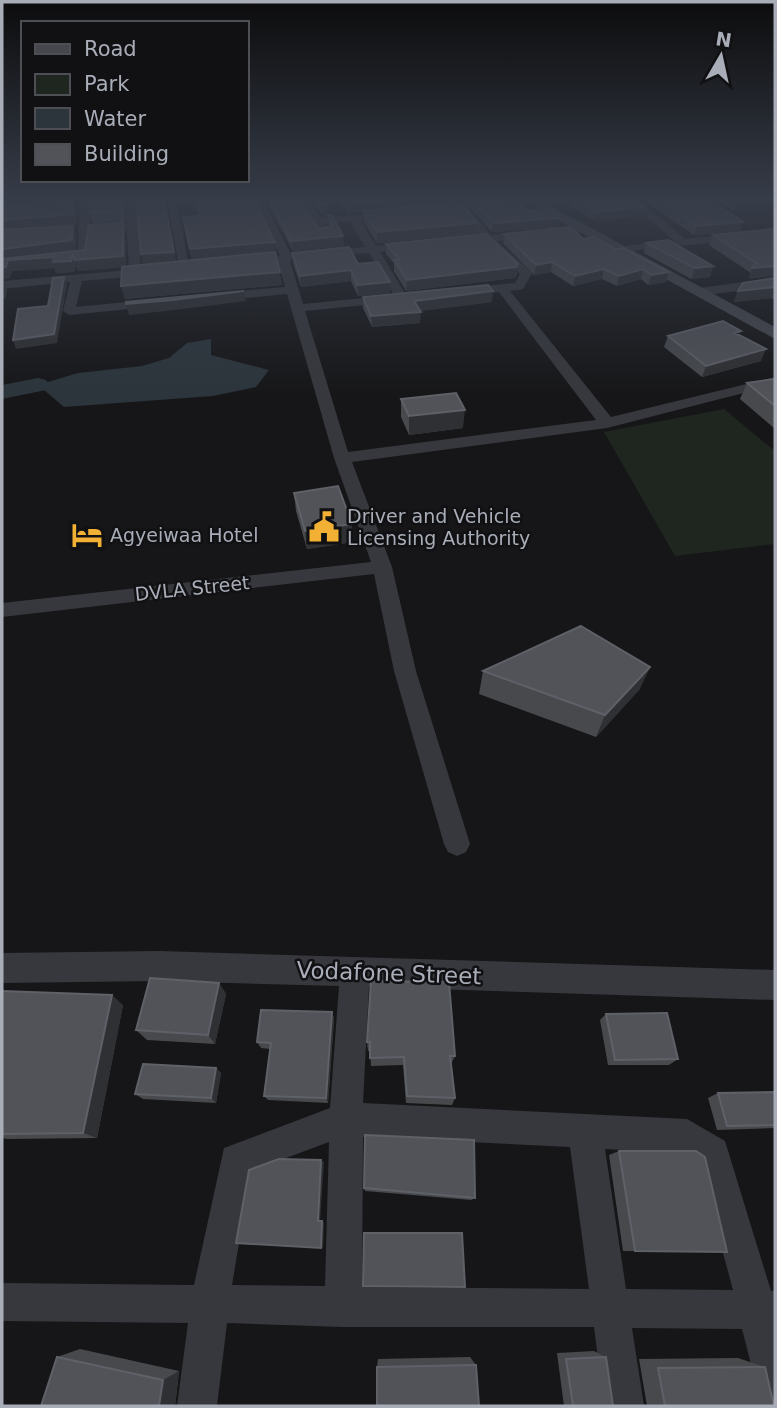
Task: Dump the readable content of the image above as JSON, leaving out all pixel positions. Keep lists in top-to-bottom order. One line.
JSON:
{"streets":{"street":["DVLA Street","Vodafone Street"]},"places":{"public building":["Driver and Vehicle Licensing Authority"],"hotel":["Agyeiwaa Hotel"]},"legend":["Road","Park","Water","Building"],"north":"top"}
